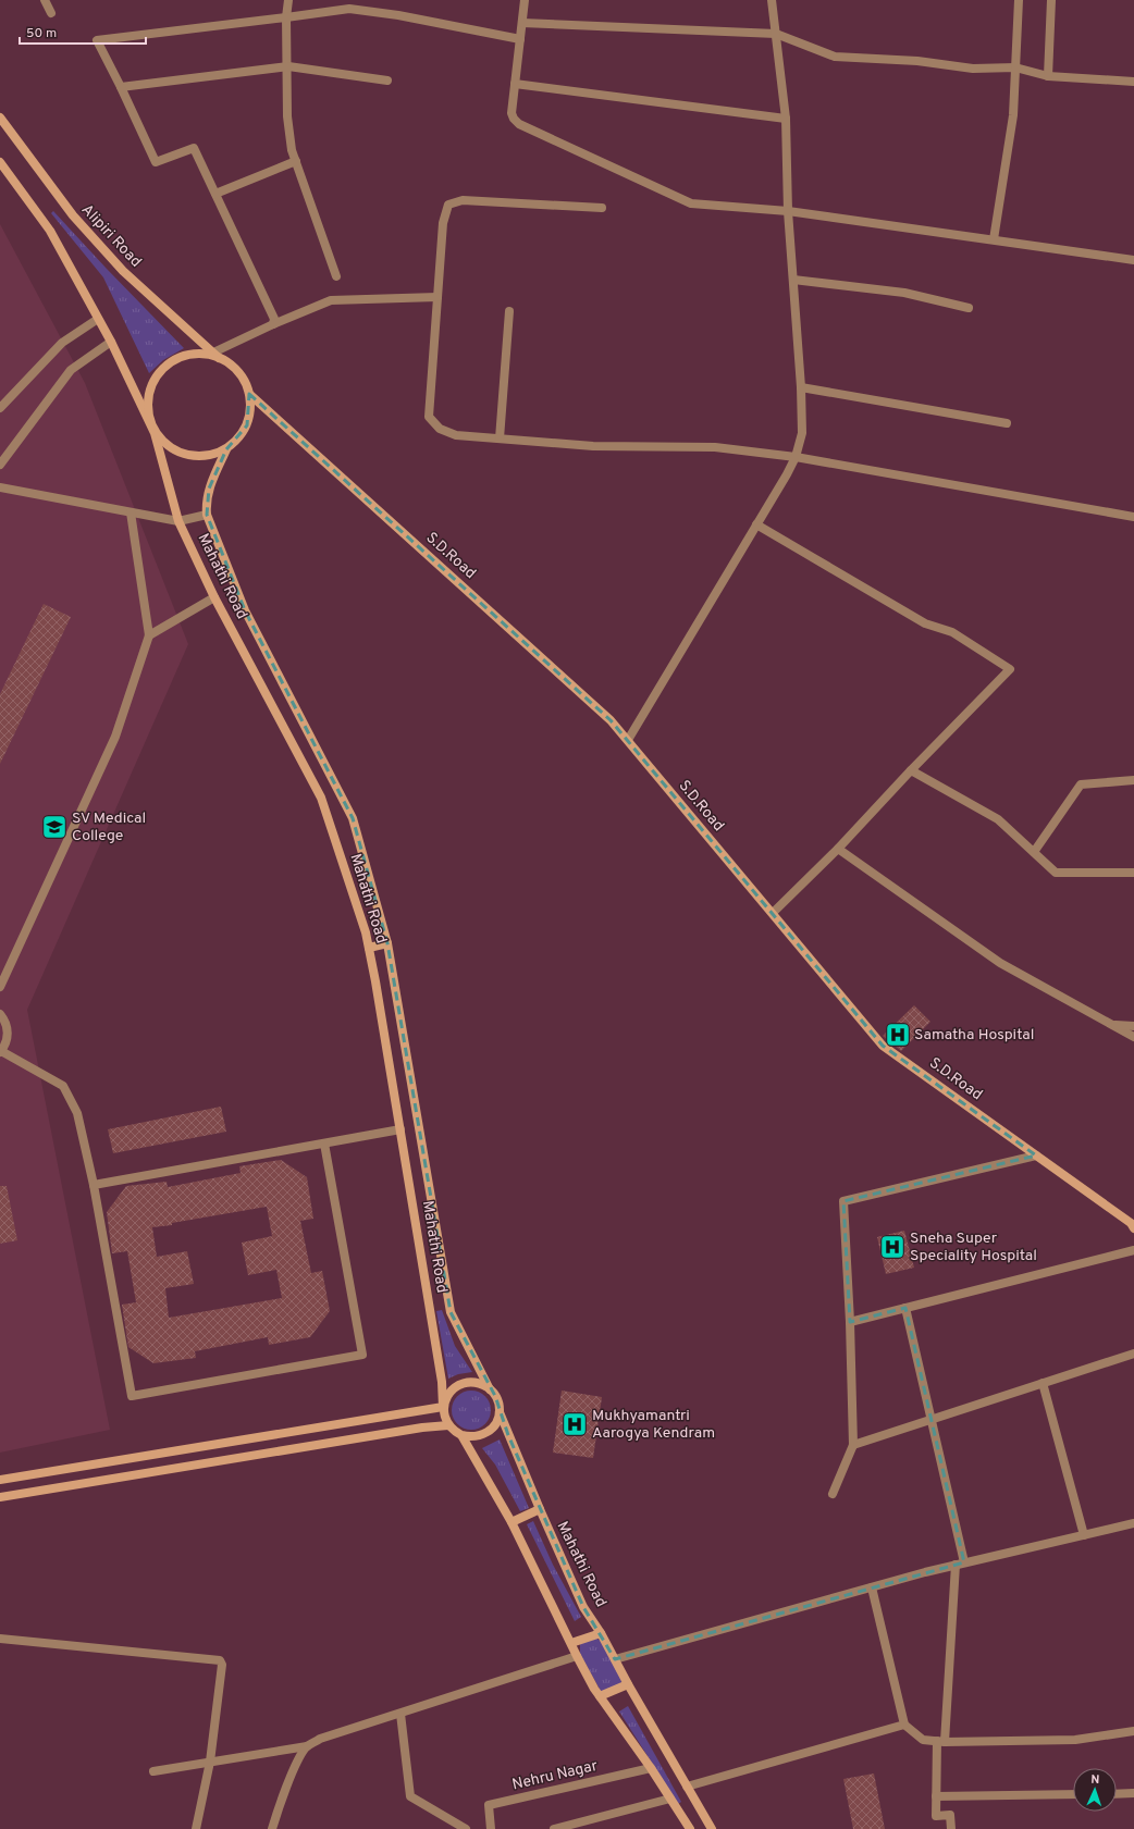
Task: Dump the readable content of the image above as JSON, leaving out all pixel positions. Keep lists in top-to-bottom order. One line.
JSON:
{"streets":{"street":["Alipiri Road","S.D.Road","Mahathi Road","Nehru Nagar"]},"crossings":[["Alipiri Road","S.D.Road"],["Alipiri Road","Mahathi Road"],["S.D.Road","Mahathi Road"]],"places":{"school or university":["SV Medical College"],"hospital":["Samatha Hospital","Sneha Super Speciality Hospital","Mukhyamantri Aarogya Kendram"]},"scale_bar":"50 m","north":"top"}
